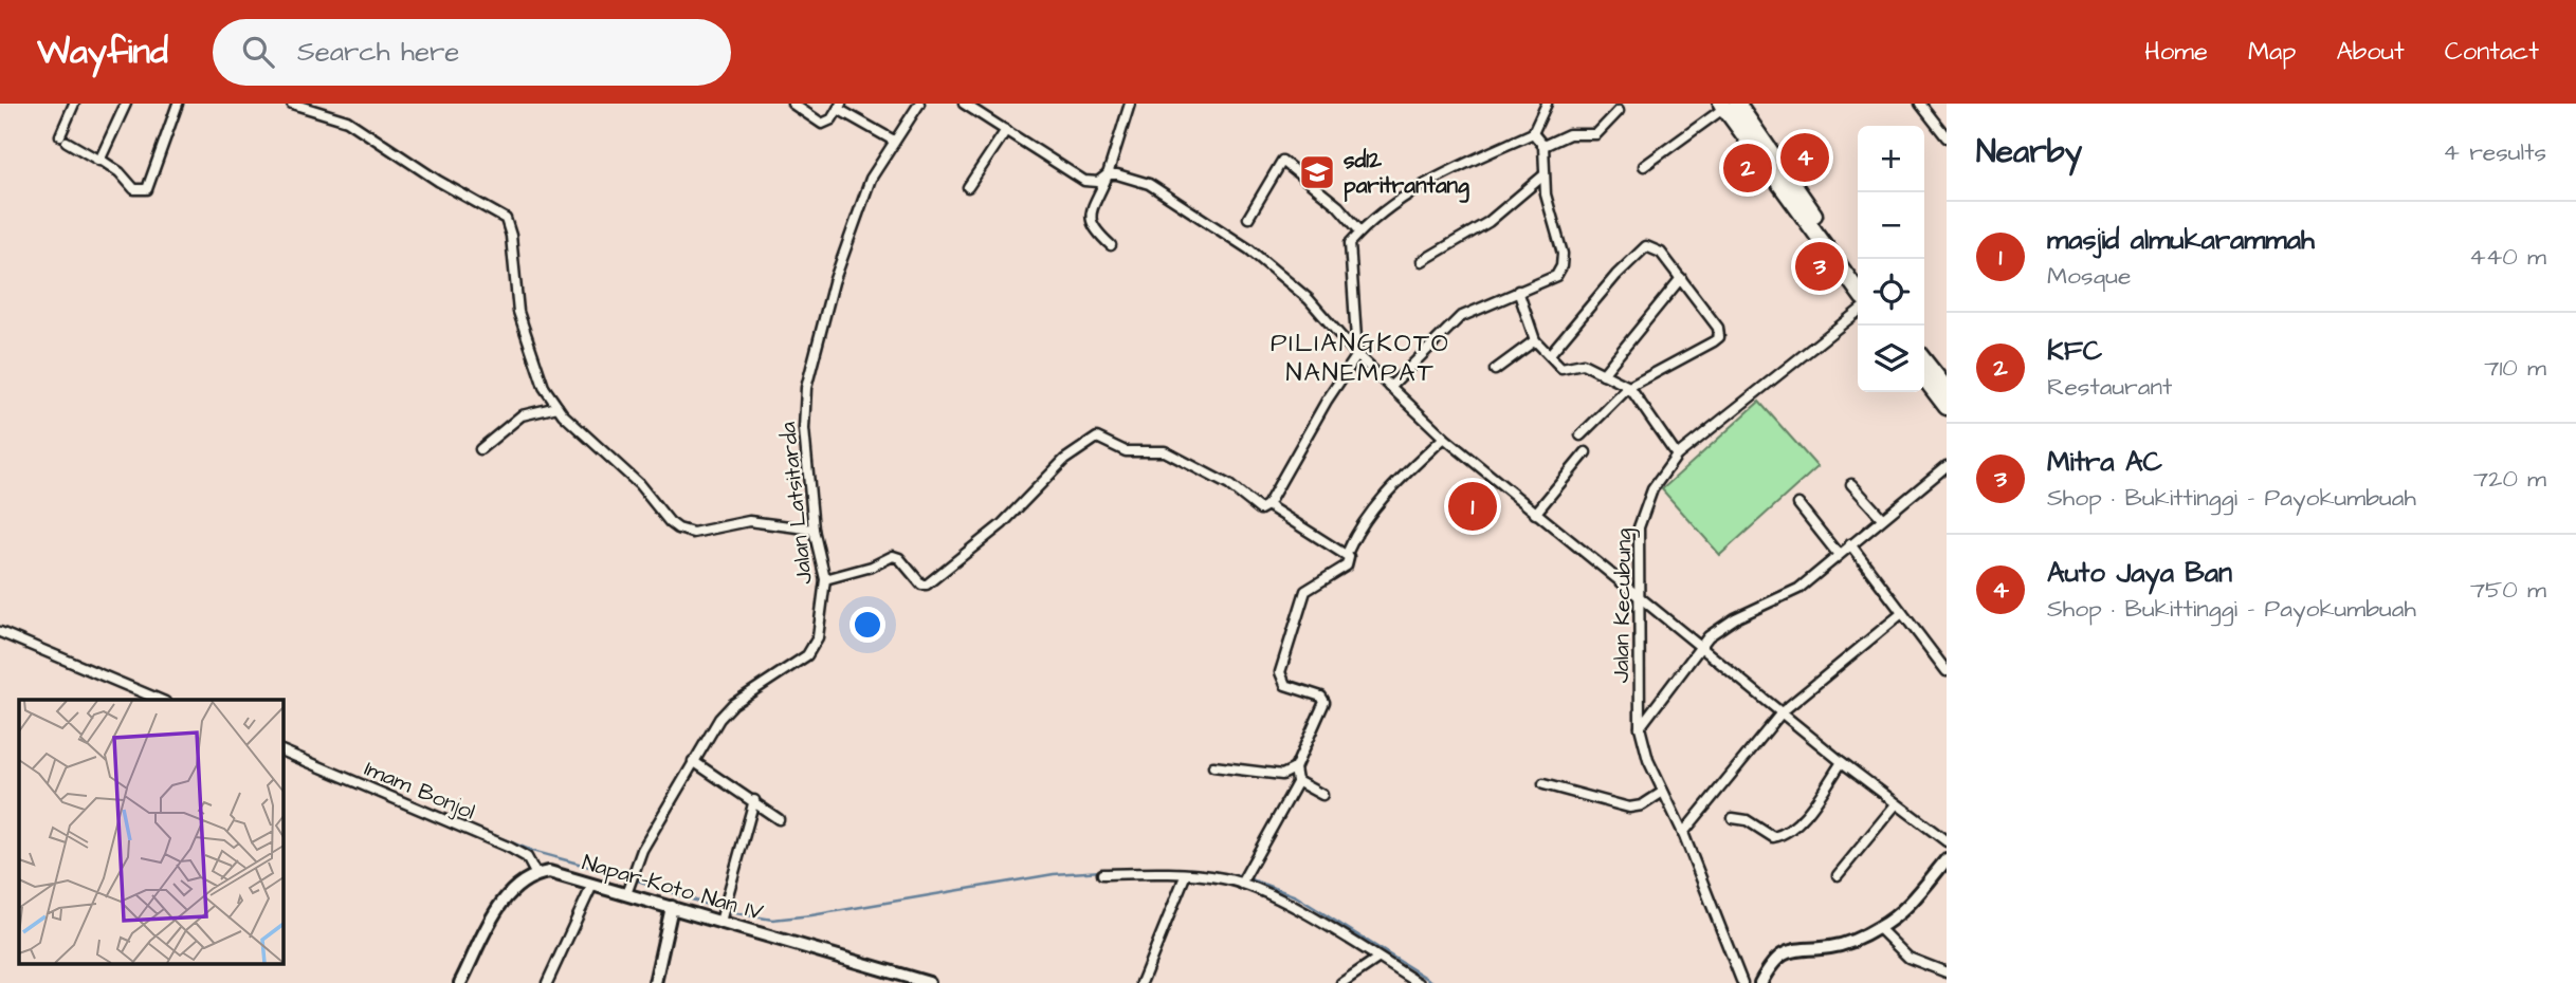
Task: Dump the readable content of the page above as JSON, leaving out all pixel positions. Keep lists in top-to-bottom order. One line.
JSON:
{"streets":{"street":["Jalan Latsitarda","Jalan Kecubung","Imam Bonjol","Napar-Koto Nan IV"]},"crossings":[["Jalan Latsitarda","Napar-Koto Nan IV"],["Imam Bonjol","Napar-Koto Nan IV"]],"districts":["PILIANGKOTO NANEMPAT"],"places":{"school or university":["sd12 paritrantang"]},"page":{"header":"Wayfind","search":"Search here","nav":["Home","Map","About","Contact"],"heading":["Nearby","4 results"],"map_buttons":["+","−"],"pins":["4","2","3","1"],"list":[{"mark":"1","name":"masjid almukarammah","note":"Mosque","value":"440 m"},{"mark":"2","name":"KFC","note":"Restaurant","value":"710 m"},{"mark":"3","name":"Mitra AC","note":"Shop · Bukittinggi - Payokumbuah","value":"720 m"},{"mark":"4","name":"Auto Jaya Ban","note":"Shop · Bukittinggi - Payokumbuah","value":"750 m"}]}}
